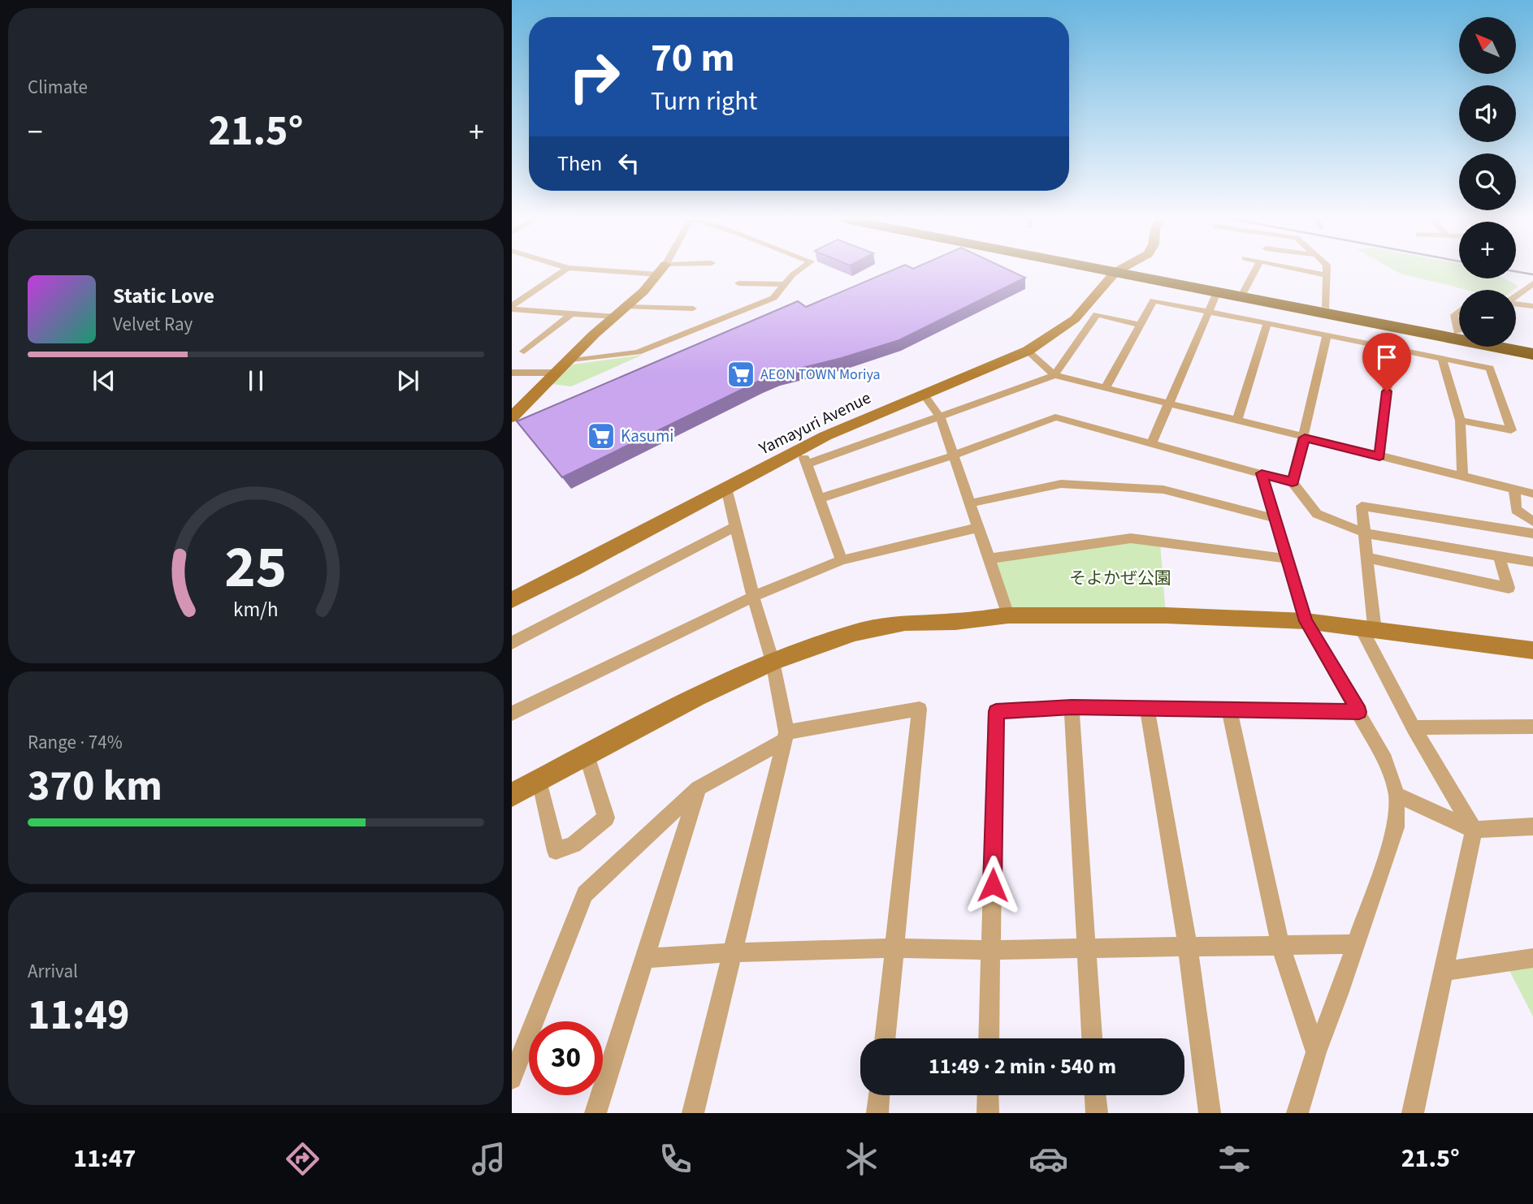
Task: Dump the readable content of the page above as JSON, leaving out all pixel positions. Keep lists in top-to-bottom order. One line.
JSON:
{"streets":{"street":["Yamayuri Avenue"]},"parks":["そよかぜ公園"],"places":{"supermarket":["AEON TOWN Moriya","Kasumi"]},"north":"top left","page":{"tile":["Climate",["Range · 74%","370 km"],["Arrival","11:49"]],"map_buttons":["+","−"],"turn":["70 m","Turn right"],"heat":["−","21.5°","+"],"then":"Then","song":["Static Love","Velvet Ray"],"limit":"30","trip":"11:49 · 2 min · 540 m","tabs":["11:47","21.5°"],"gauge":["25","km/h"]}}
